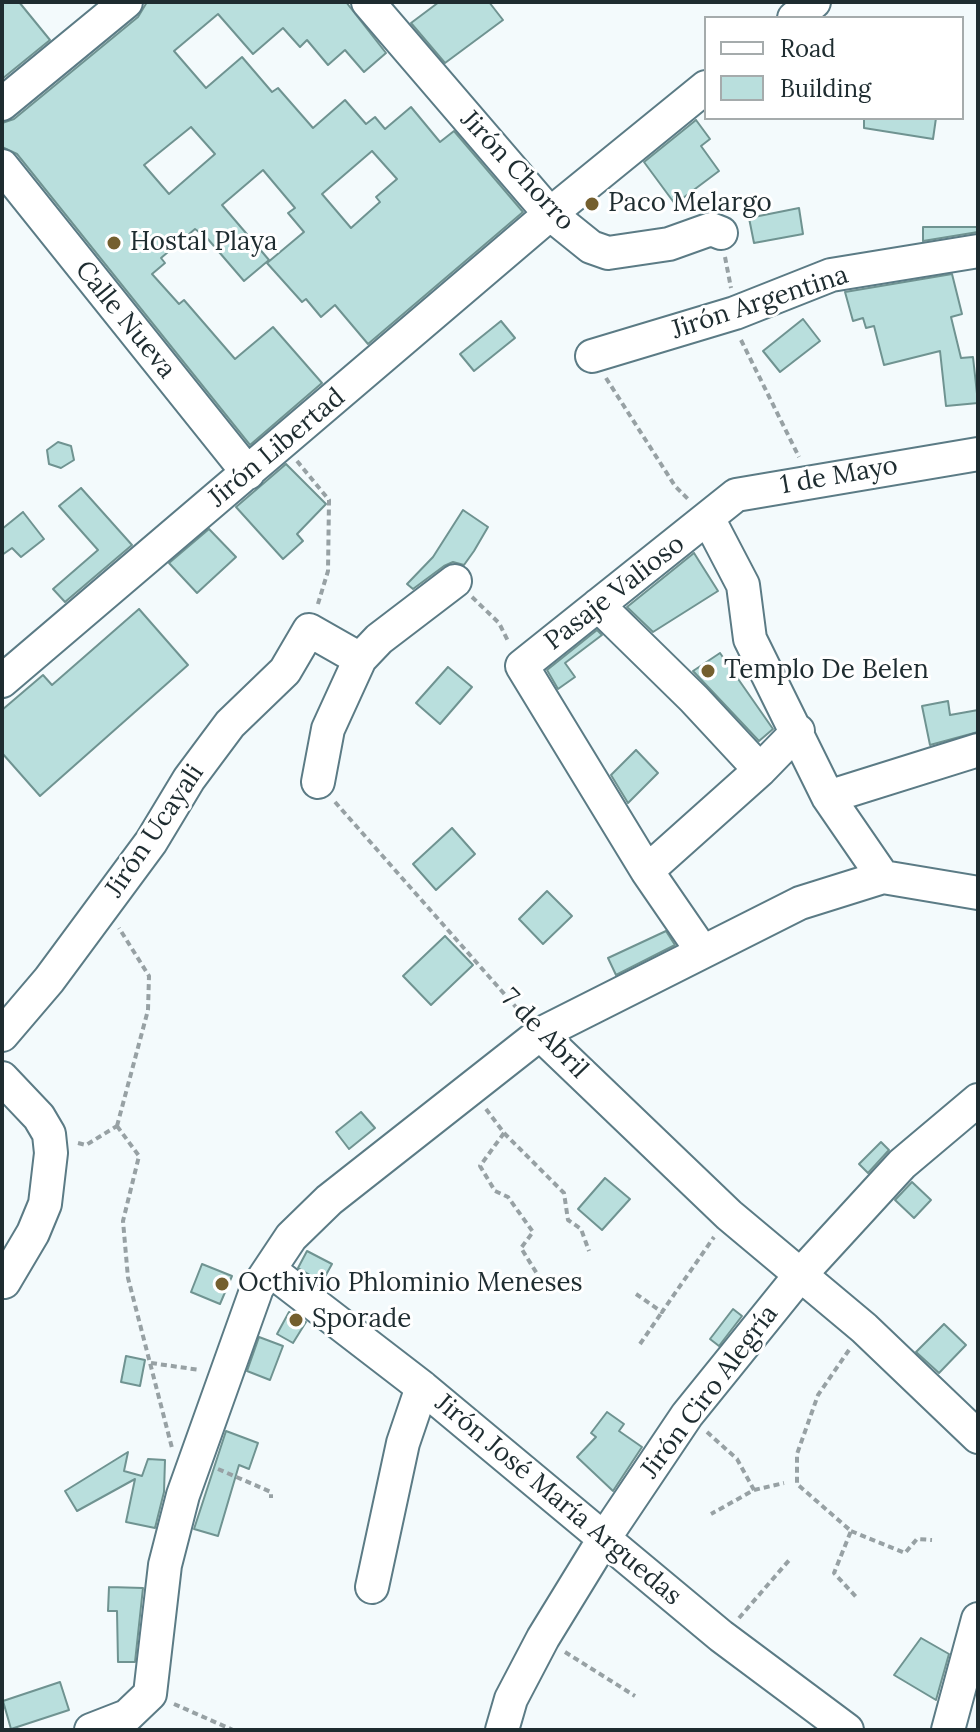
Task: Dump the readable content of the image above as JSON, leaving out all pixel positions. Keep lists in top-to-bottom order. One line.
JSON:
{"streets":{"street":["Jirón Chorro","Jirón Argentina","Calle Nueva","Jirón Libertad","1 de Mayo","Pasaje Valioso","Jirón Ucayali","7 de Abril","Jirón Ciro Alegría","Jirón José María Arguedas"]},"crossings":[["Jirón Chorro","Jirón Libertad"],["Calle Nueva","Jirón Libertad"],["1 de Mayo","Pasaje Valioso"],["7 de Abril","Jirón Ciro Alegría"],["Jirón Ciro Alegría","Jirón José María Arguedas"]],"places":["Paco Melargo","Hostal Playa","Templo De Belen","Octhivio Phlominio Meneses","Sporade"],"legend":["Road","Building"]}
